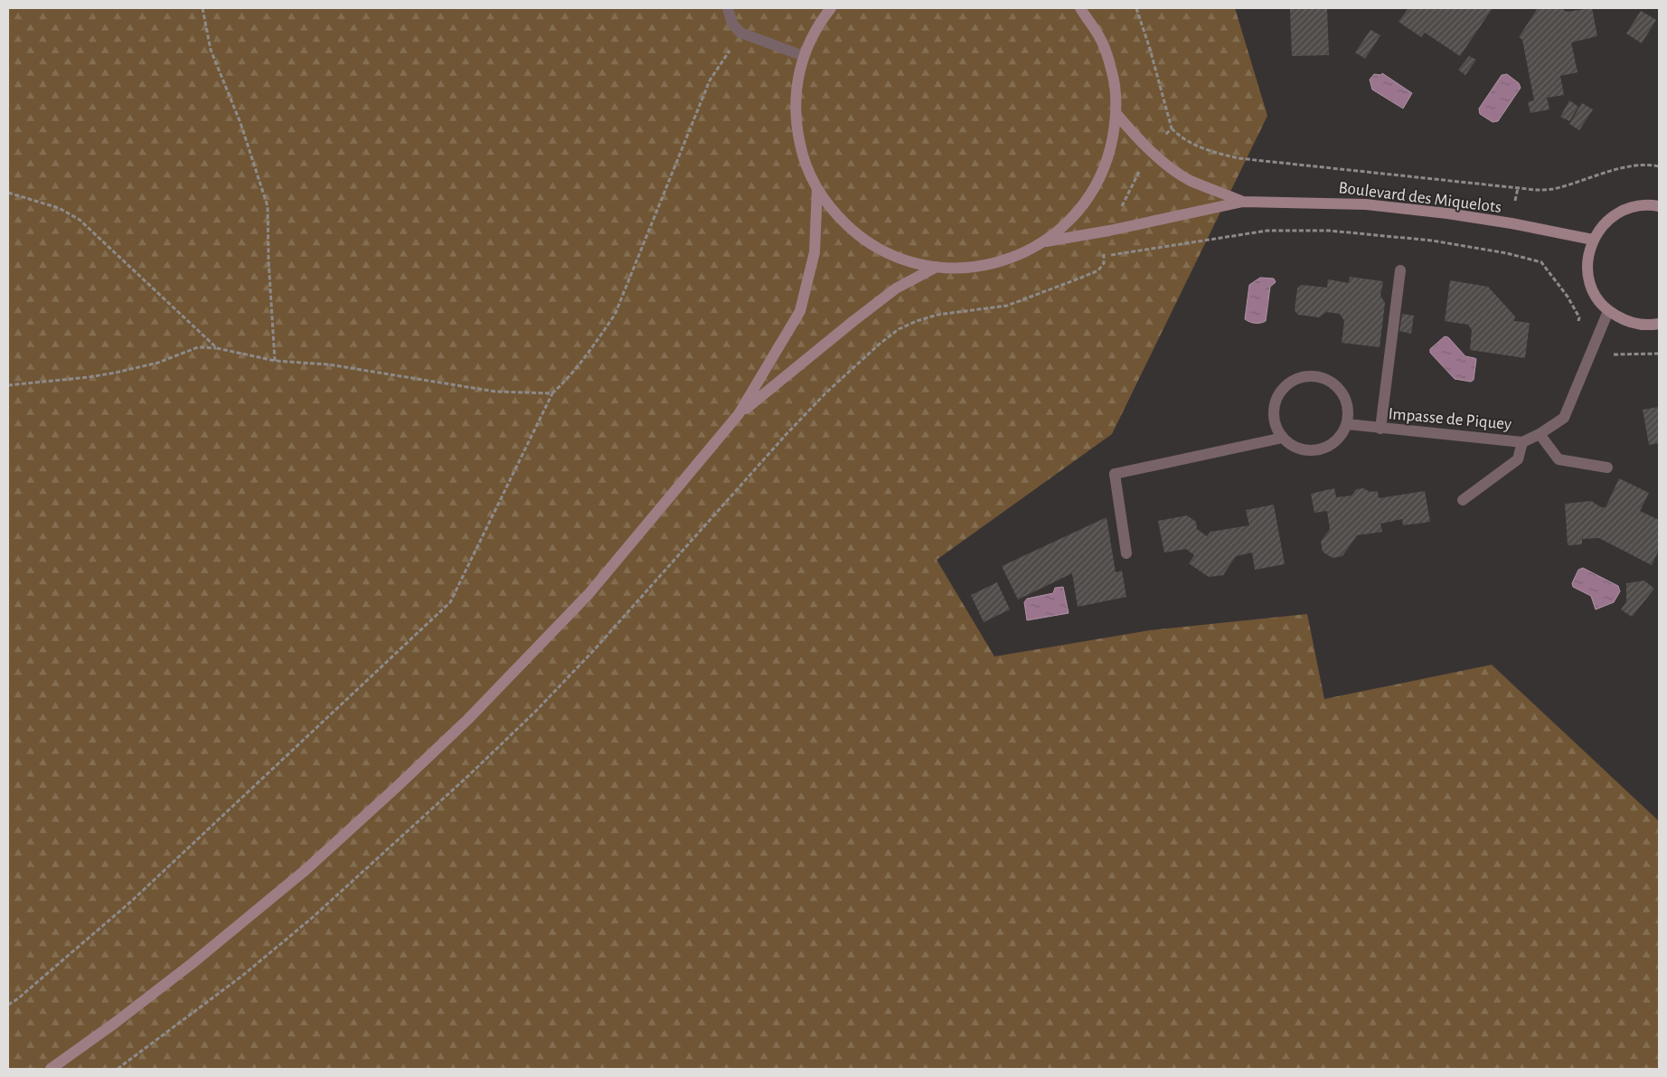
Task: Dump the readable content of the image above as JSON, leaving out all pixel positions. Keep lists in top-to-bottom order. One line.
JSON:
{"streets":{"main road":["Boulevard des Miquelots"],"street":["Impasse de Piquey"]}}
